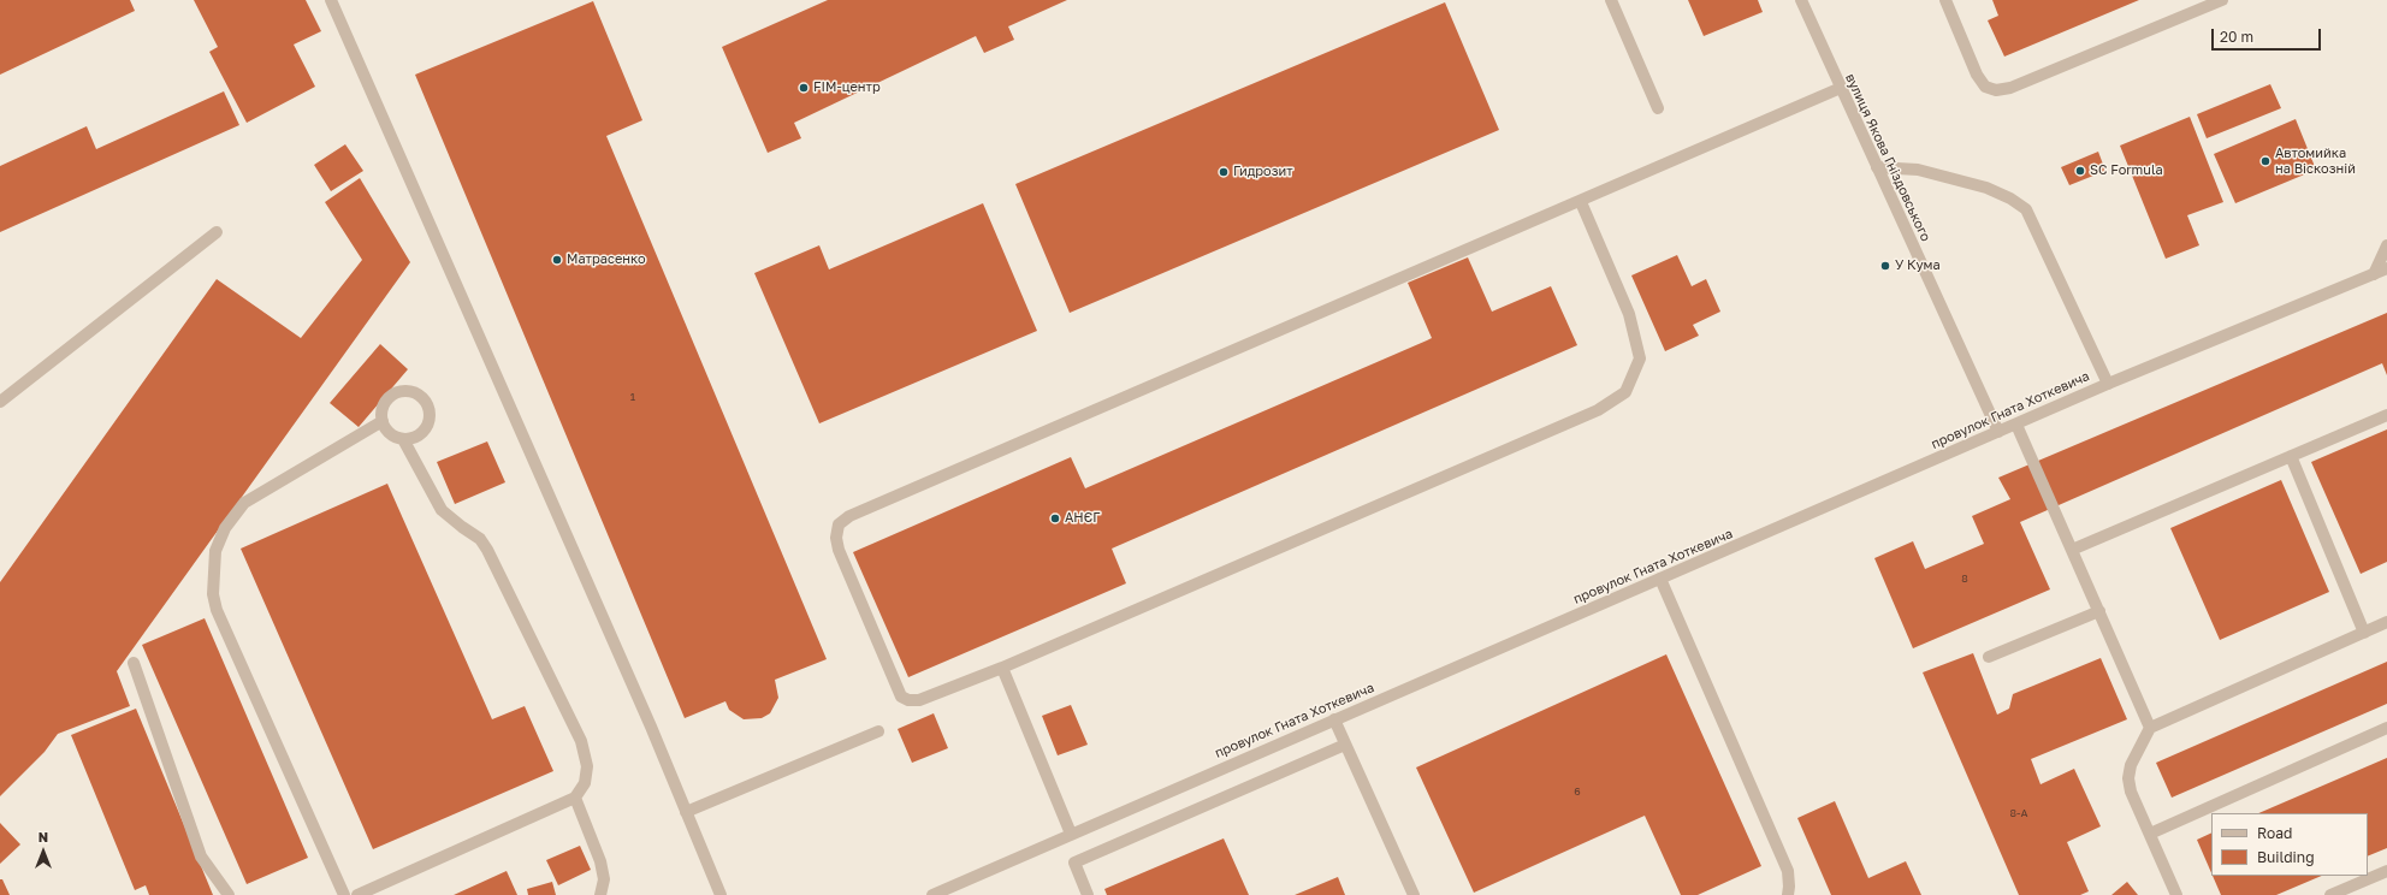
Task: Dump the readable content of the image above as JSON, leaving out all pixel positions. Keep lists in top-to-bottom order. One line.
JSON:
{"streets":{"street":["вулиця Якова Гніздовського","провулок Гната Хоткевича"]},"crossings":[["вулиця Якова Гніздовського","провулок Гната Хоткевича"]],"places":["FIM-центр","Автомийка на Віскозній","SC Formula","Гидрозит","Матрасенко","У Кума","АНЄГ"],"house_numbers":["1","8","6","8-А"],"legend":["Road","Building"],"scale_bar":"20 m","north":"top"}
